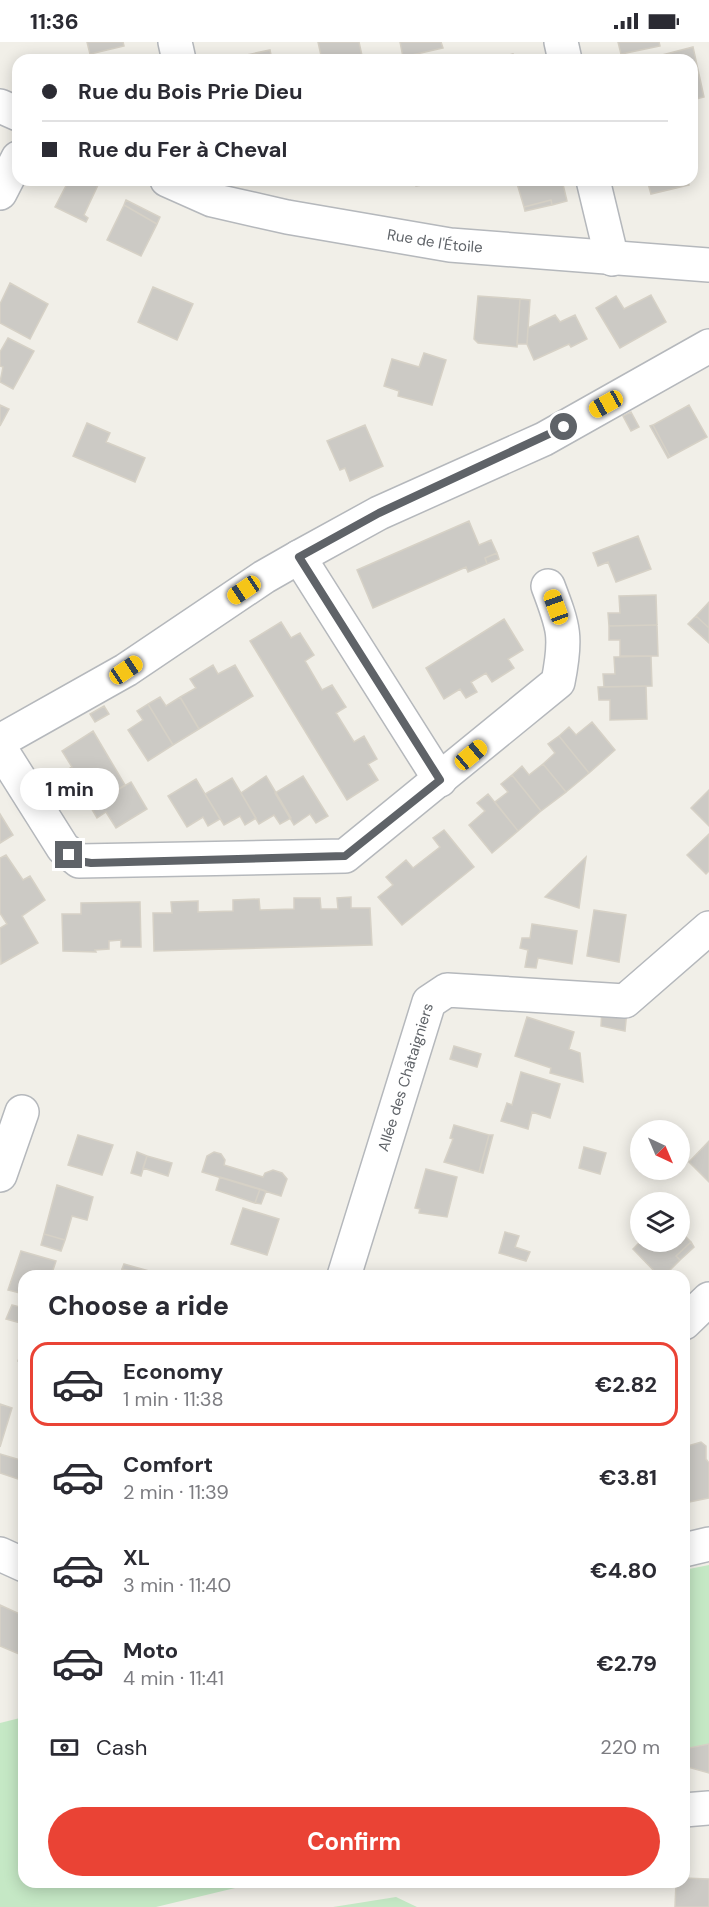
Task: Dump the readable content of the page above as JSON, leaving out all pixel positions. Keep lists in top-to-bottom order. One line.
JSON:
{"streets":{"street":["Rue de l'Étoile","Allée des Châtaigniers"]},"north":"bottom right","page":{"status":"11:36","banner":["Rue du Bois Prie Dieu","Rue du Fer à Cheval"],"bubble":"1 min","heading":"Choose a ride","list":[{"name":"Economy","note":"1 min · 11:38","value":"€2.82"},{"name":"Comfort","note":"2 min · 11:39","value":"€3.81"},{"name":"XL","note":"3 min · 11:40","value":"€4.80"},{"name":"Moto","note":"4 min · 11:41","value":"€2.79"}],"pay":["Cash","220 m"],"buttons":"Confirm"}}
